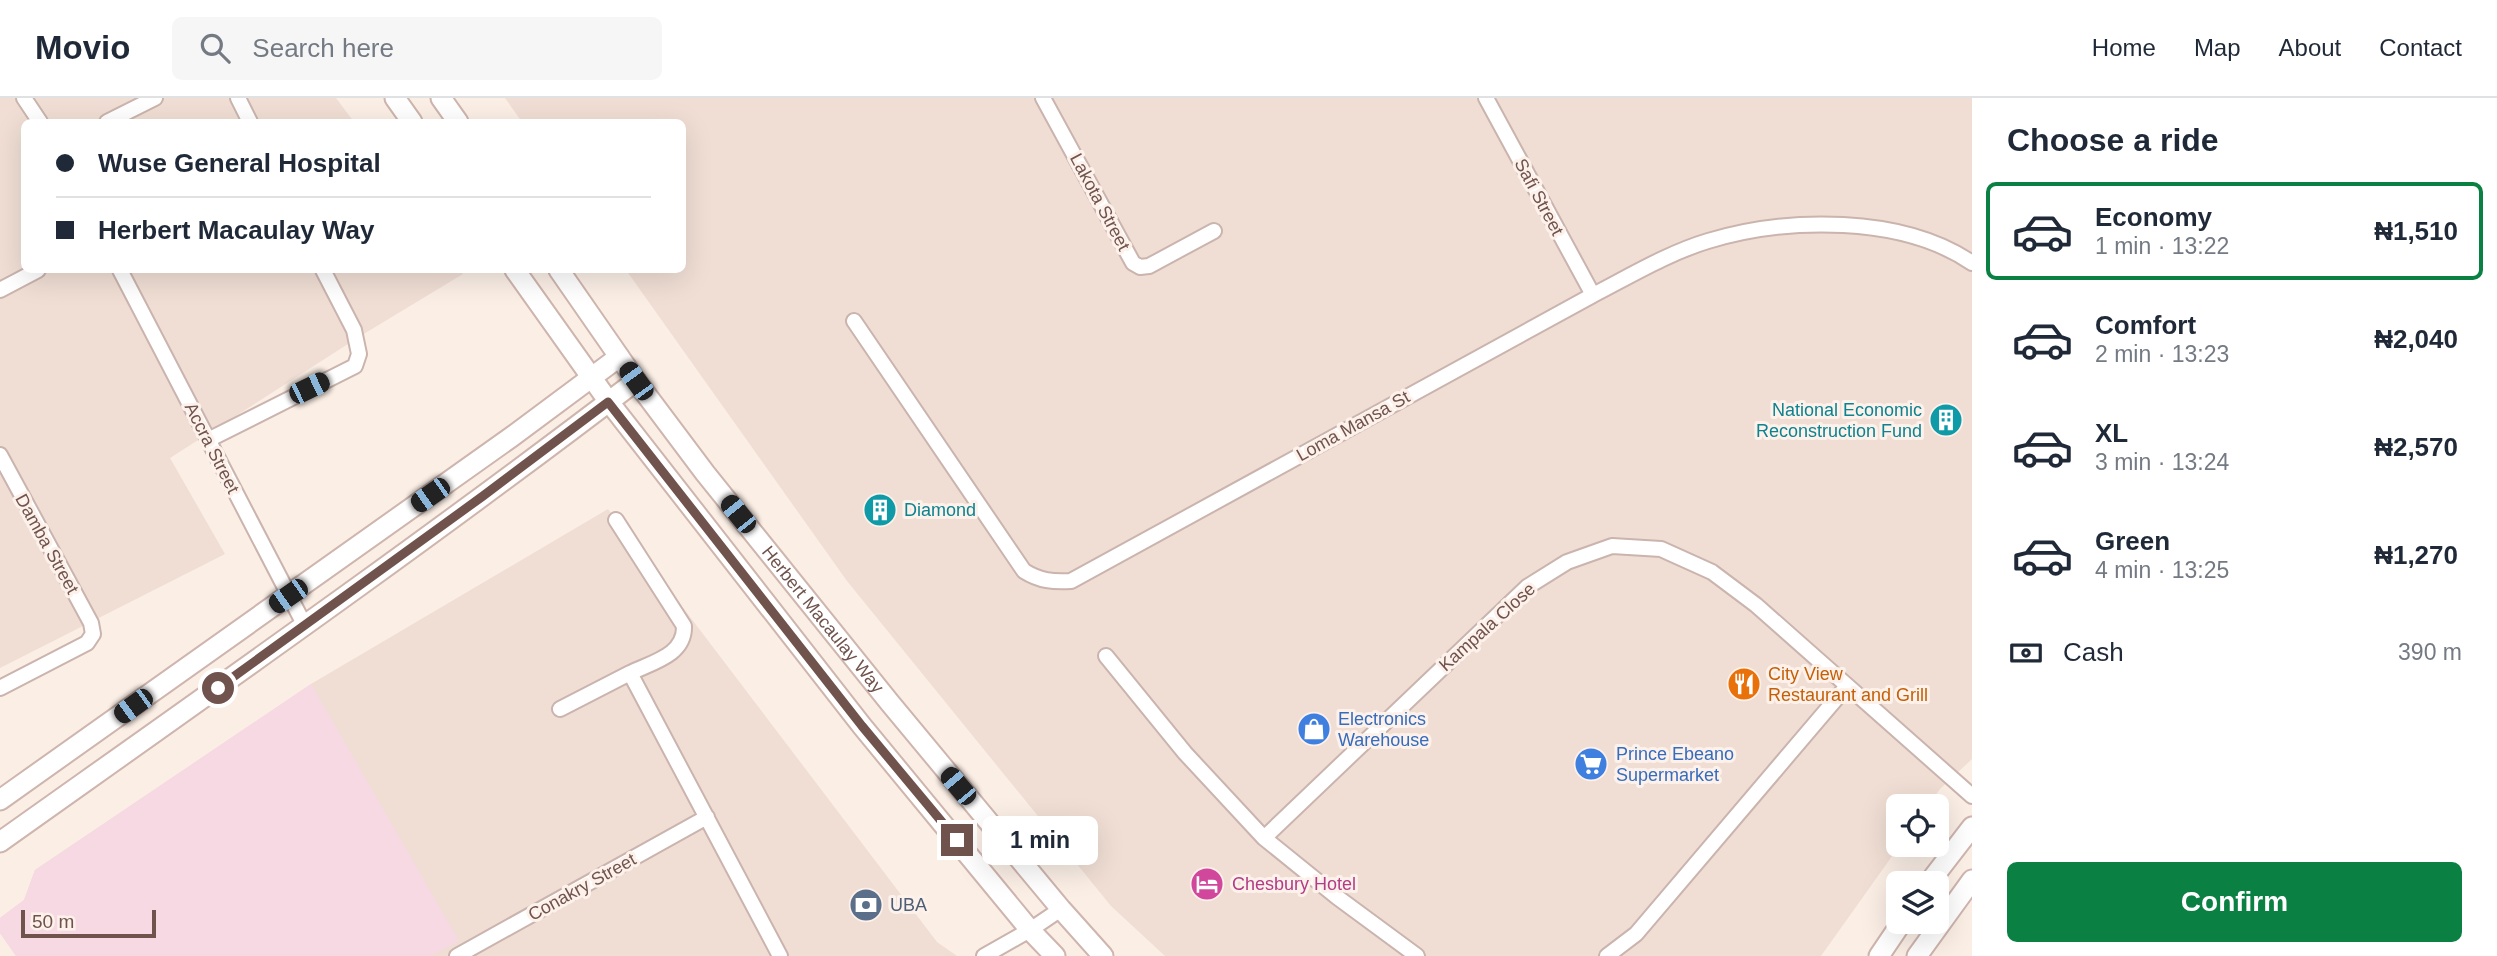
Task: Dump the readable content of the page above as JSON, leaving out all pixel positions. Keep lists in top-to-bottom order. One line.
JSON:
{"streets":{"main road":["Herbert Macaulay Way"],"street":["Safi Street","Lakota Street","Loma Mansa St","Accra Street","Damba Street","Kampala Close","Conakry Street"]},"crossings":[["Safi Street","Loma Mansa St"]],"places":{"building":["National Economic Reconstruction Fund","Diamond"],"restaurant":["City View Restaurant and Grill"],"shop":["Electronics Warehouse"],"supermarket":["Prince Ebeano Supermarket"],"hotel":["Chesbury Hotel"],"bank":["UBA"]},"scale_bar":"50 m","page":{"header":"Movio","search":"Search here","nav":["Home","Map","About","Contact"],"heading":"Choose a ride","banner":["Wuse General Hospital","Herbert Macaulay Way"],"list":[{"name":"Economy","note":"1 min · 13:22","value":"₦1,510"},{"name":"Comfort","note":"2 min · 13:23","value":"₦2,040"},{"name":"XL","note":"3 min · 13:24","value":"₦2,570"},{"name":"Green","note":"4 min · 13:25","value":"₦1,270"}],"pay":["Cash","390 m"],"bubble":"1 min","buttons":"Confirm","scale":"50 m"}}
